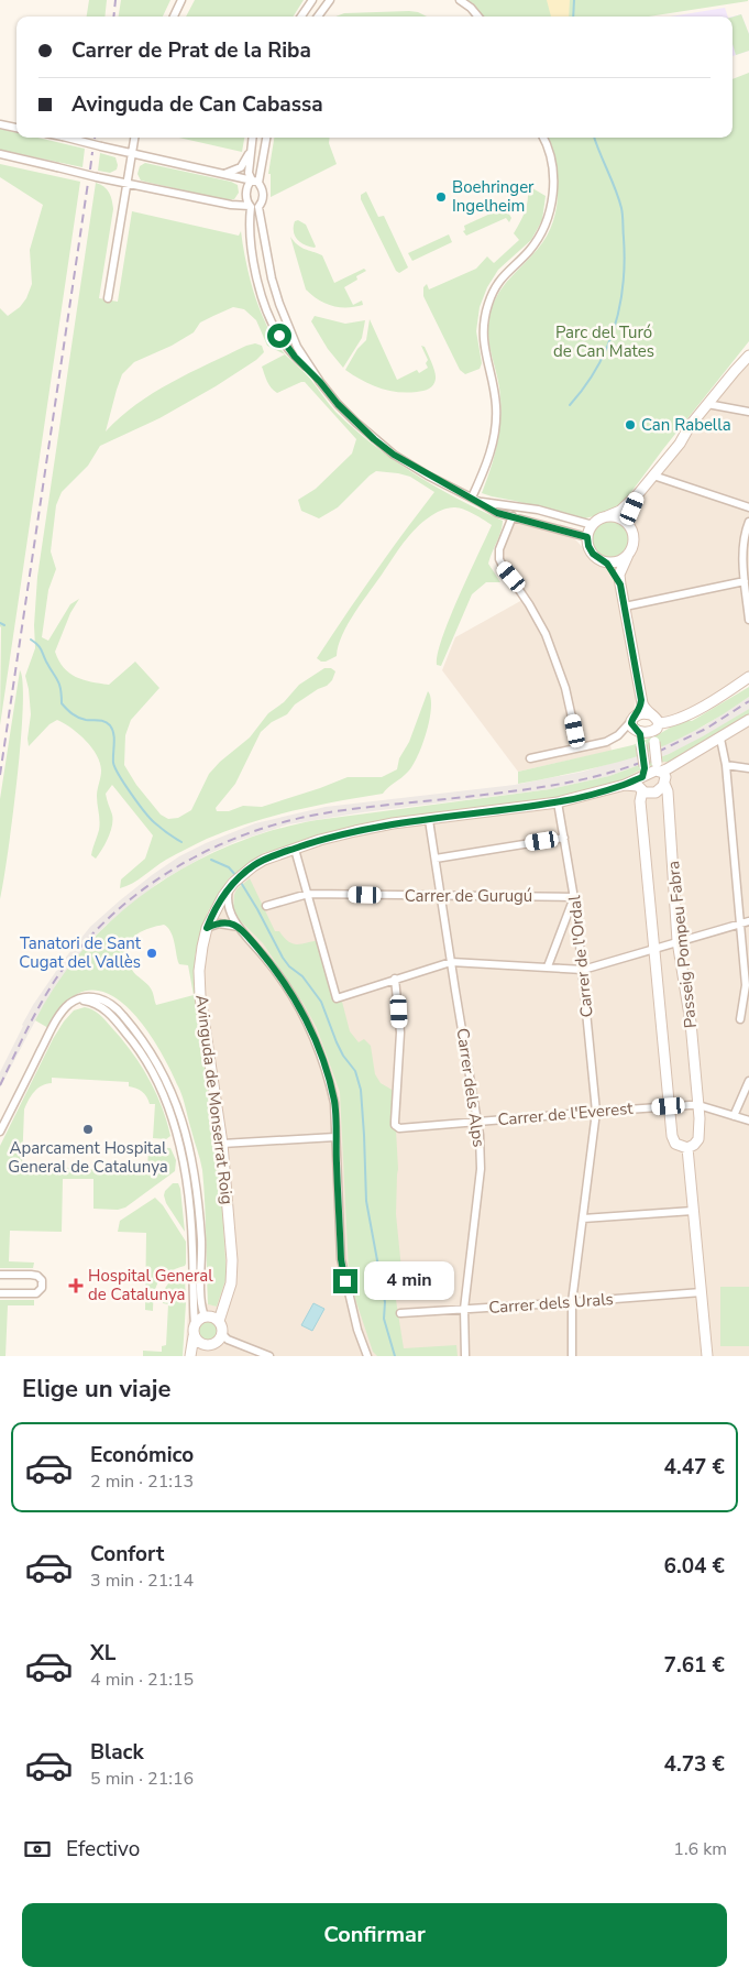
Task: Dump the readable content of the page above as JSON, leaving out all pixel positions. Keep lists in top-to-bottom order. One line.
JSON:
{"streets":{"street":["Carrer de Gurugú","Passeig Pompeu Fabra","Carrer de l'Ordal","Carrer dels Alps","Avinguda de Monserrat Roig","Carrer de l'Everest","Carrer dels Urals"]},"crossings":[["Carrer de Gurugú","Carrer de l'Ordal"],["Carrer de Gurugú","Carrer dels Alps"],["Passeig Pompeu Fabra","Avinguda de Monserrat Roig"],["Passeig Pompeu Fabra","Carrer de l'Everest"],["Carrer de l'Ordal","Avinguda de Monserrat Roig"],["Carrer de l'Ordal","Carrer de l'Everest"],["Carrer de l'Ordal","Carrer dels Urals"],["Carrer dels Alps","Avinguda de Monserrat Roig"],["Carrer dels Alps","Carrer de l'Everest"],["Carrer dels Alps","Carrer dels Urals"]],"parks":["Parc del Turó de Can Mates"],"places":{"other":["Boehringer Ingelheim","Can Rabella","Tanatori de Sant Cugat del Vallès","Aparcament Hospital General de Catalunya"],"health":["Hospital General de Catalunya"]},"page":{"banner":["Carrer de Prat de la Riba","Avinguda de Can Cabassa"],"bubble":"4 min","heading":"Elige un viaje","list":[{"name":"Económico","note":"2 min · 21:13","value":"4.47 €"},{"name":"Confort","note":"3 min · 21:14","value":"6.04 €"},{"name":"XL","note":"4 min · 21:15","value":"7.61 €"},{"name":"Black","note":"5 min · 21:16","value":"4.73 €"}],"pay":["Efectivo","1.6 km"],"buttons":"Confirmar"}}
